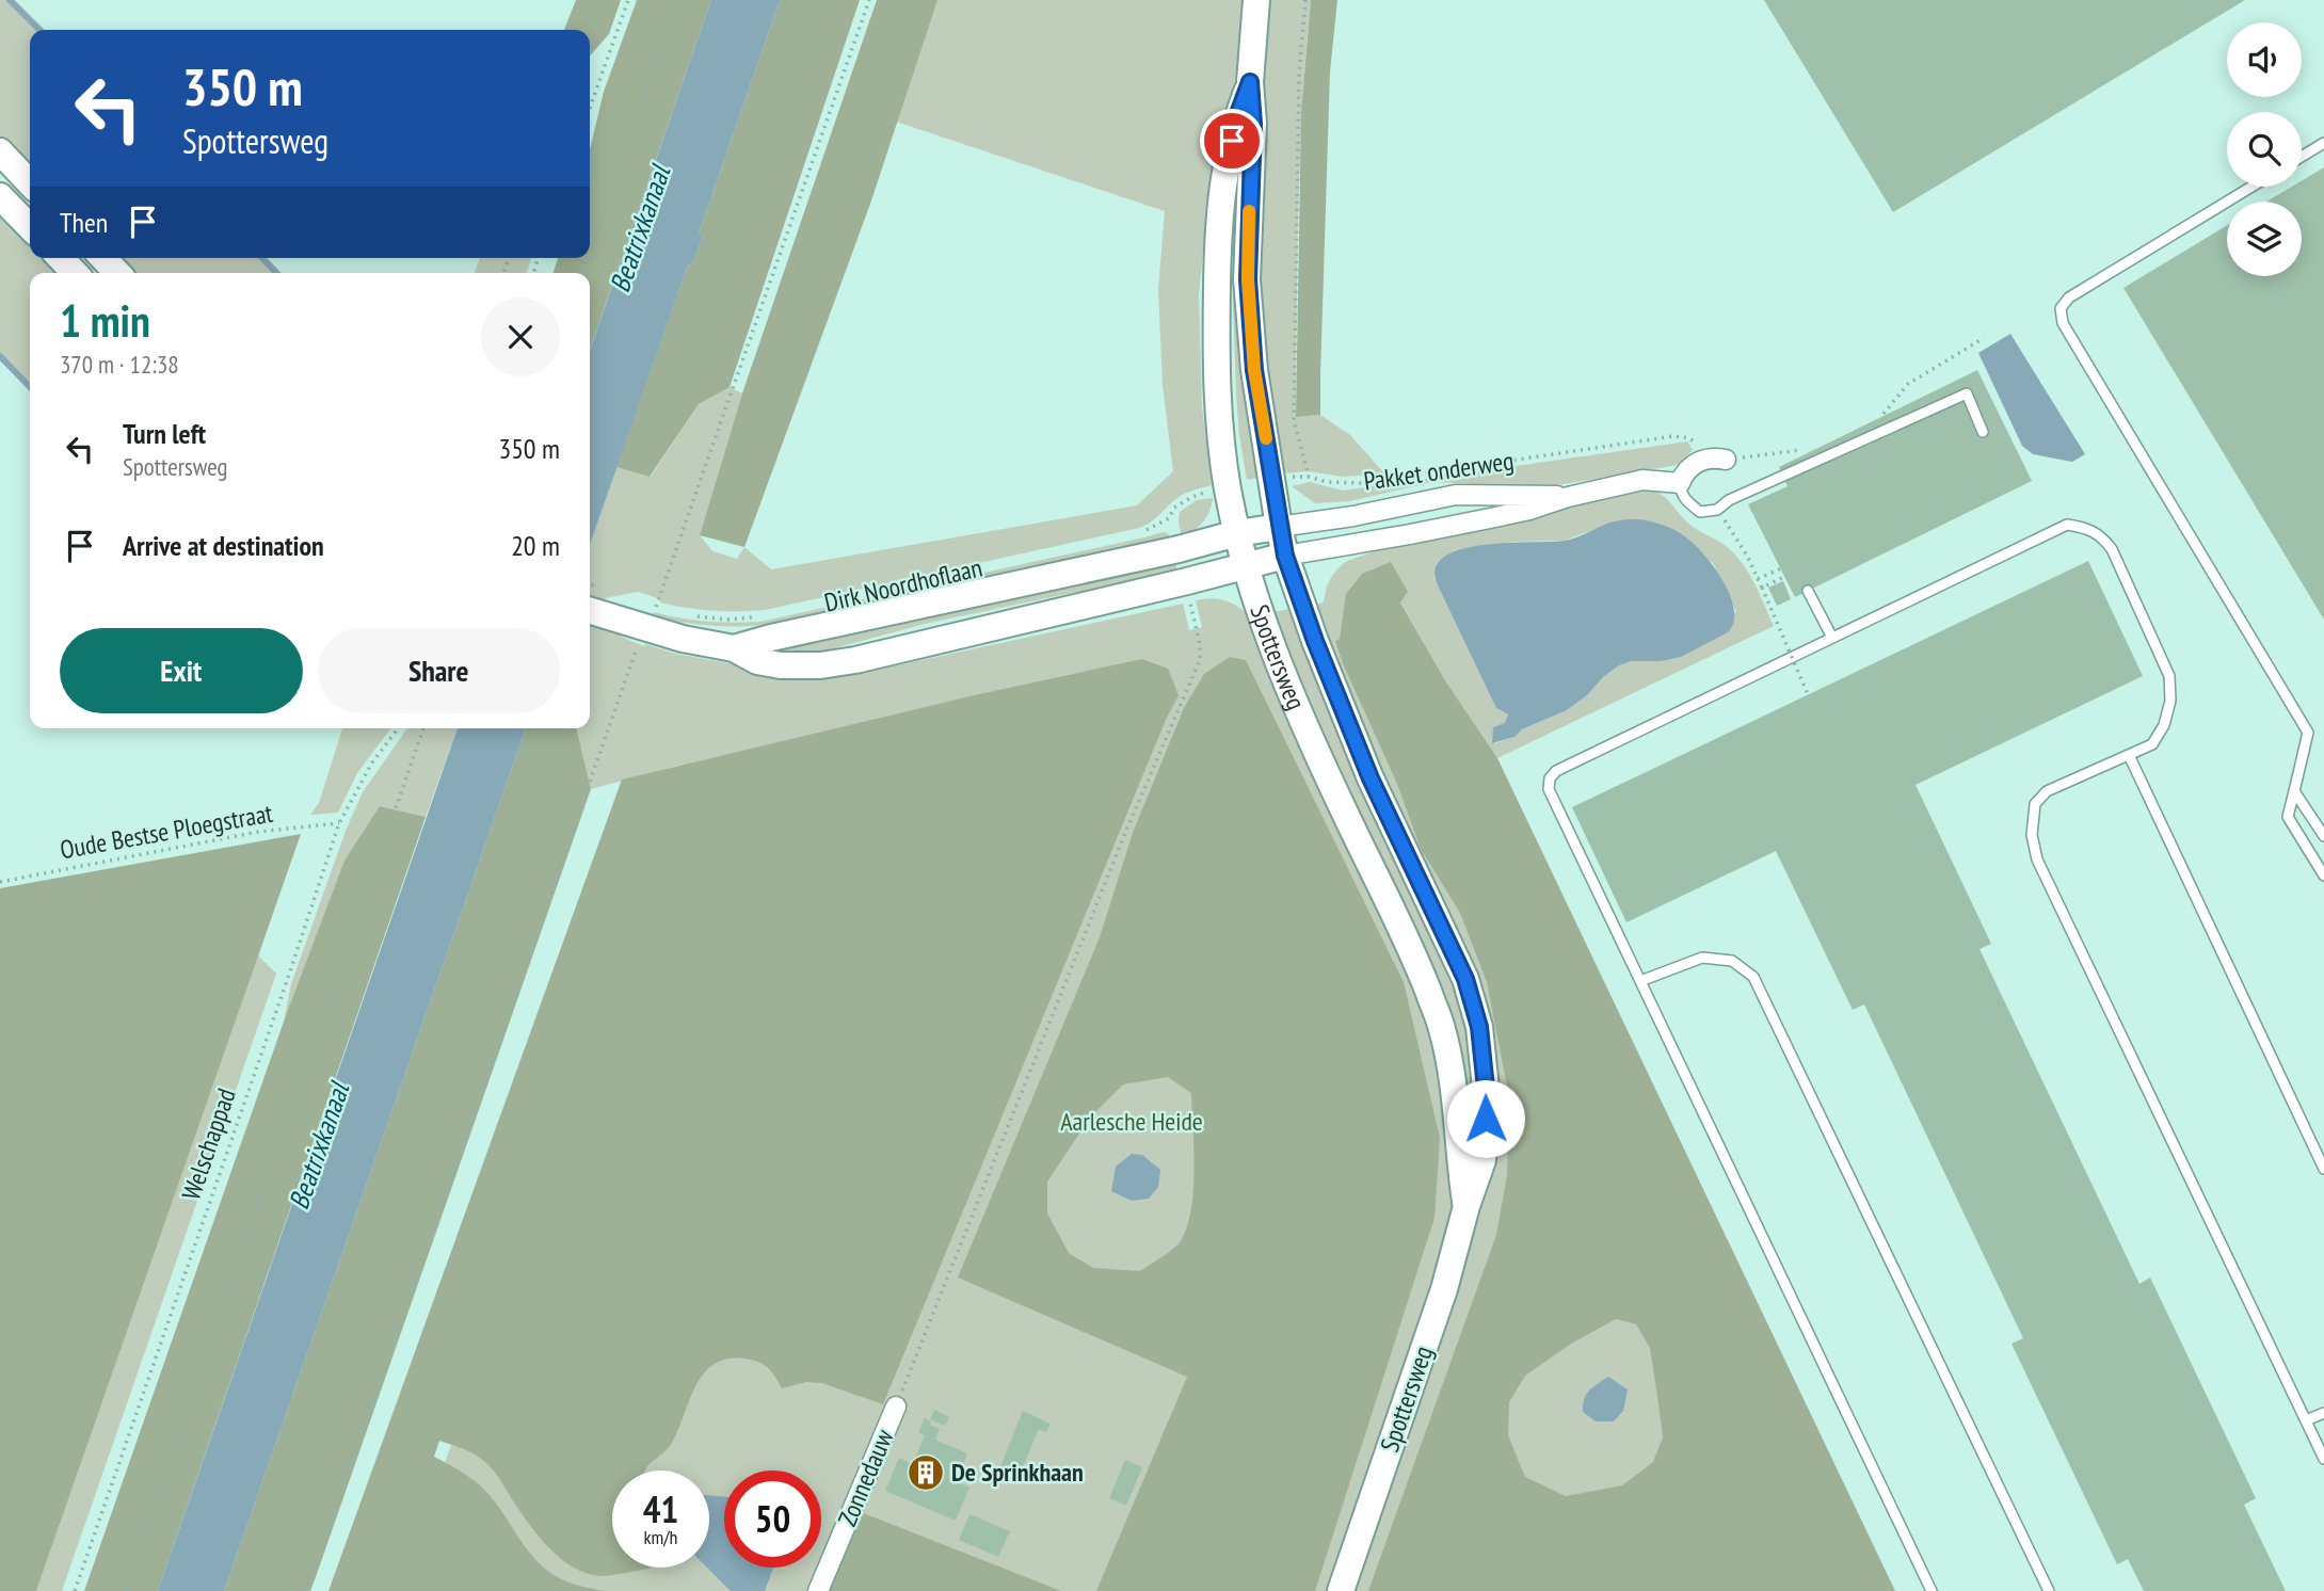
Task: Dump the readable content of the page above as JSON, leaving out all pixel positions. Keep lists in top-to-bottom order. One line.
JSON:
{"streets":{"main road":["Dirk Noordhoflaan","Spottersweg"],"street":["Pakket onderweg","Zonnedauw"],"path":["Oude Bestse Ploegstraat","Welschappad"]},"crossings":[["Pakket onderweg","Dirk Noordhoflaan"],["Pakket onderweg","Spottersweg"],["Dirk Noordhoflaan","Spottersweg"],["Oude Bestse Ploegstraat","Welschappad"]],"water":["Beatrixkanaal"],"parks":["Aarlesche Heide"],"places":{"building":["De Sprinkhaan"]},"page":{"turn":["350 m","Spottersweg"],"then":"Then","heading":["1 min","370 m · 12:38"],"list":[{"name":"Turn left","note":"Spottersweg","value":"350 m"},{"name":"Arrive at destination","value":"20 m"}],"buttons":["Exit","Share"],"speed":"41 km/h","limit":"50"}}
